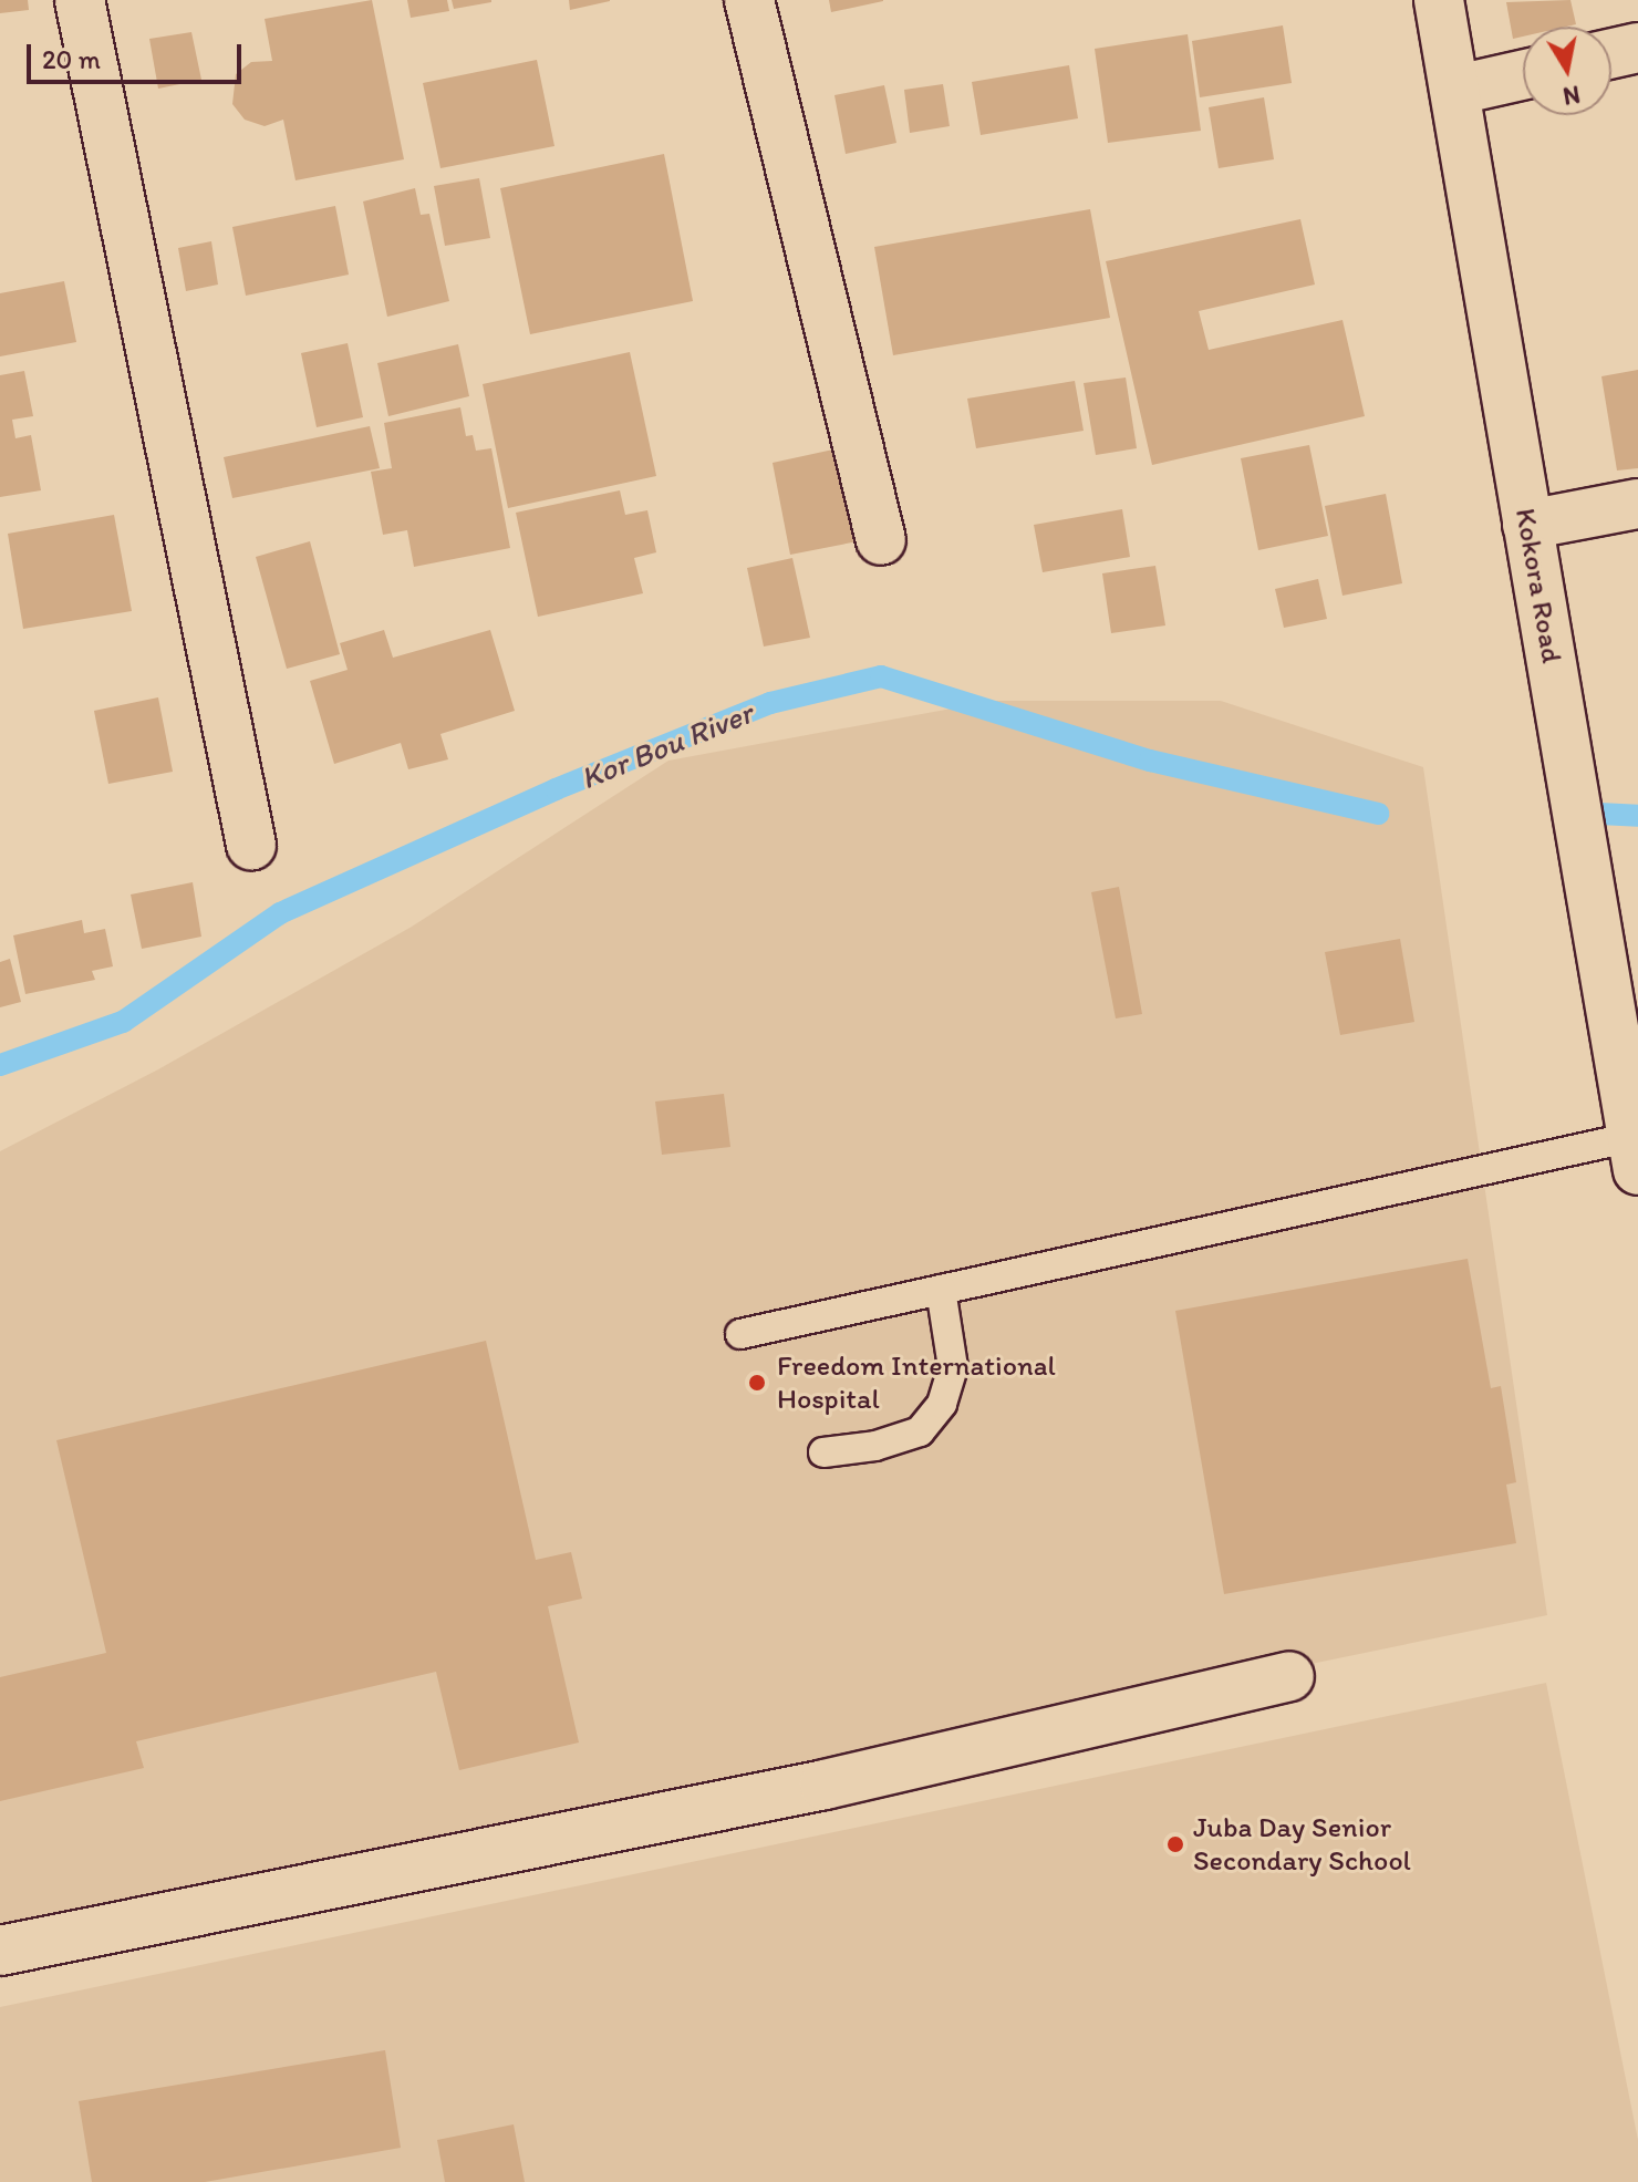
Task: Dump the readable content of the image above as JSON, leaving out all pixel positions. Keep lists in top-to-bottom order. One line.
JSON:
{"streets":{"street":["Kokora Road"]},"water":["Kor Bou River"],"places":["Freedom International Hospital","Juba Day Senior Secondary School"],"scale_bar":"20 m","north":"bottom"}
